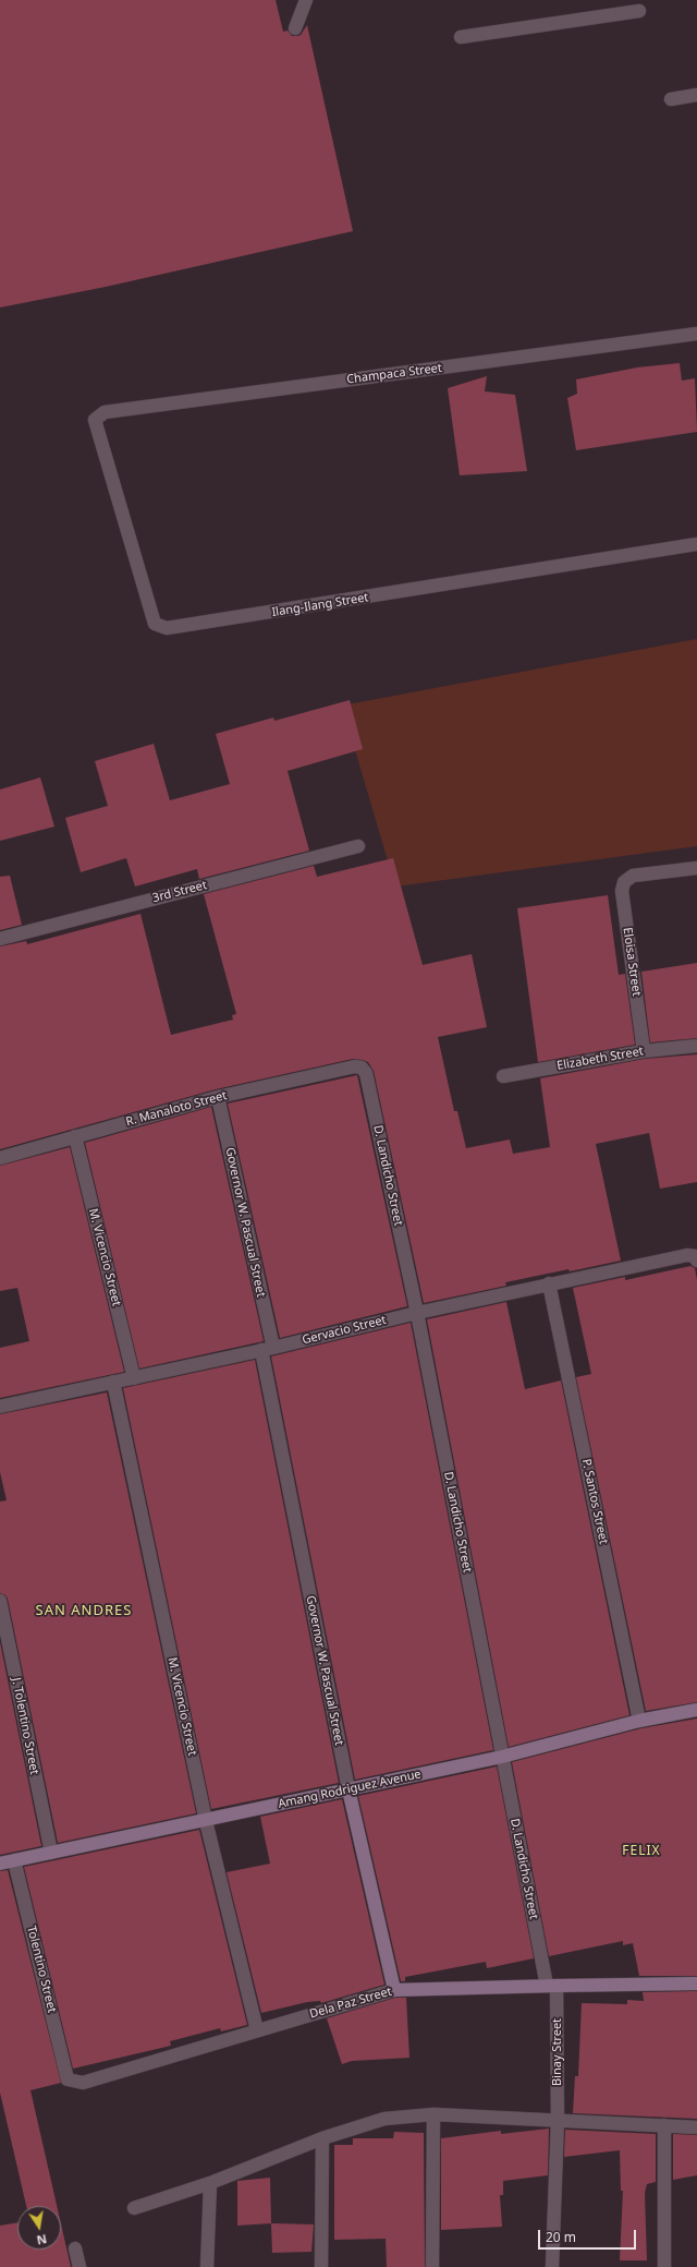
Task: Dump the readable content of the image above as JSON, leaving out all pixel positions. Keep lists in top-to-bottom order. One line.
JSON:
{"streets":{"street":["Champaca Street","Ilang-Ilang Street","3rd Street","Eloisa Street","Elizabeth Street","R. Manaloto Street","D. Landicho Street","Governor W. Pascual Street","M. Vicencio Street","Gervacio Street","P. Santos Street","J. Tolentino Street","Amang Rodriguez Avenue","Tolentino Street","Dela Paz Street","Binay Street"]},"crossings":[["Champaca Street","Ilang-Ilang Street"],["Eloisa Street","Elizabeth Street"],["R. Manaloto Street","D. Landicho Street"],["R. Manaloto Street","Governor W. Pascual Street"],["R. Manaloto Street","M. Vicencio Street"],["D. Landicho Street","Gervacio Street"],["D. Landicho Street","Amang Rodriguez Avenue"],["D. Landicho Street","Dela Paz Street"],["D. Landicho Street","Binay Street"],["Governor W. Pascual Street","Gervacio Street"],["Governor W. Pascual Street","Amang Rodriguez Avenue"],["Governor W. Pascual Street","Dela Paz Street"],["M. Vicencio Street","Gervacio Street"],["M. Vicencio Street","Amang Rodriguez Avenue"],["M. Vicencio Street","Dela Paz Street"],["Gervacio Street","P. Santos Street"],["P. Santos Street","Amang Rodriguez Avenue"],["J. Tolentino Street","Amang Rodriguez Avenue"],["Amang Rodriguez Avenue","Tolentino Street"],["Tolentino Street","Dela Paz Street"],["Dela Paz Street","Binay Street"]],"districts":["SAN ANDRES","FELIX"],"scale_bar":"20 m","north":"bottom"}
